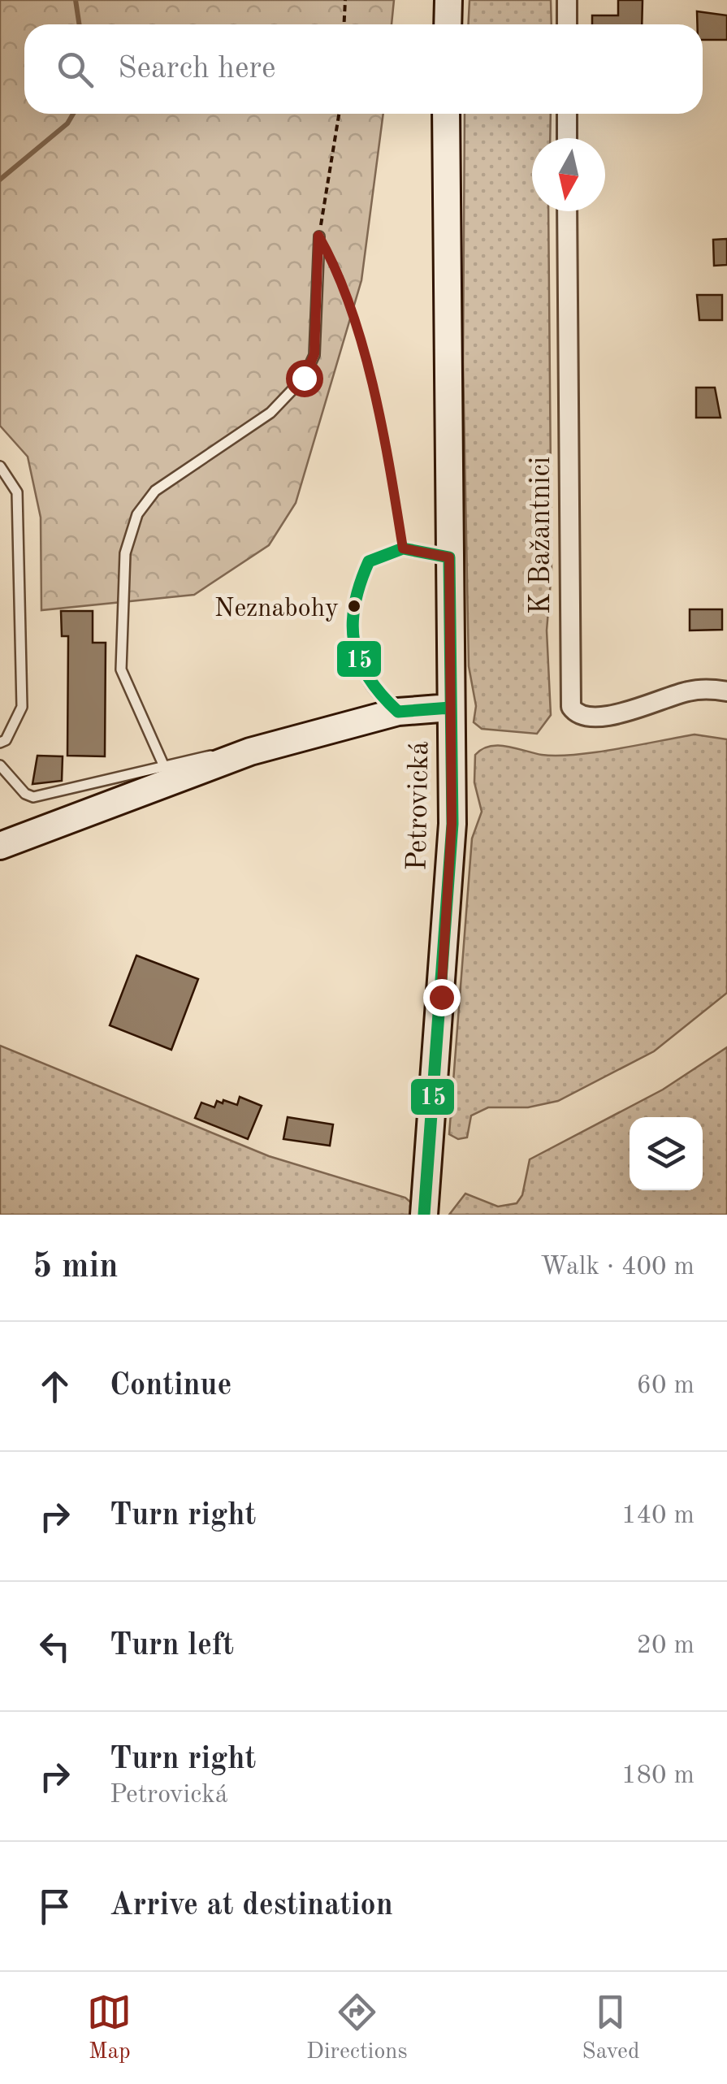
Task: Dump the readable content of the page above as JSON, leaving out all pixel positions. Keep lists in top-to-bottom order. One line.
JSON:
{"streets":{"main road":["Petrovická"],"street":["K Bažantnici"]},"places":["Neznabohy"],"lines":["transit line 15"],"north":"bottom","page":{"search":"Search here","heading":["5 min","Walk · 400 m"],"list":[["Continue","60 m"],["Turn right","140 m"],["Turn left","20 m"],["Turn right","Petrovická","180 m"],"Arrive at destination"],"nav":["Map","Directions","Saved"]}}
